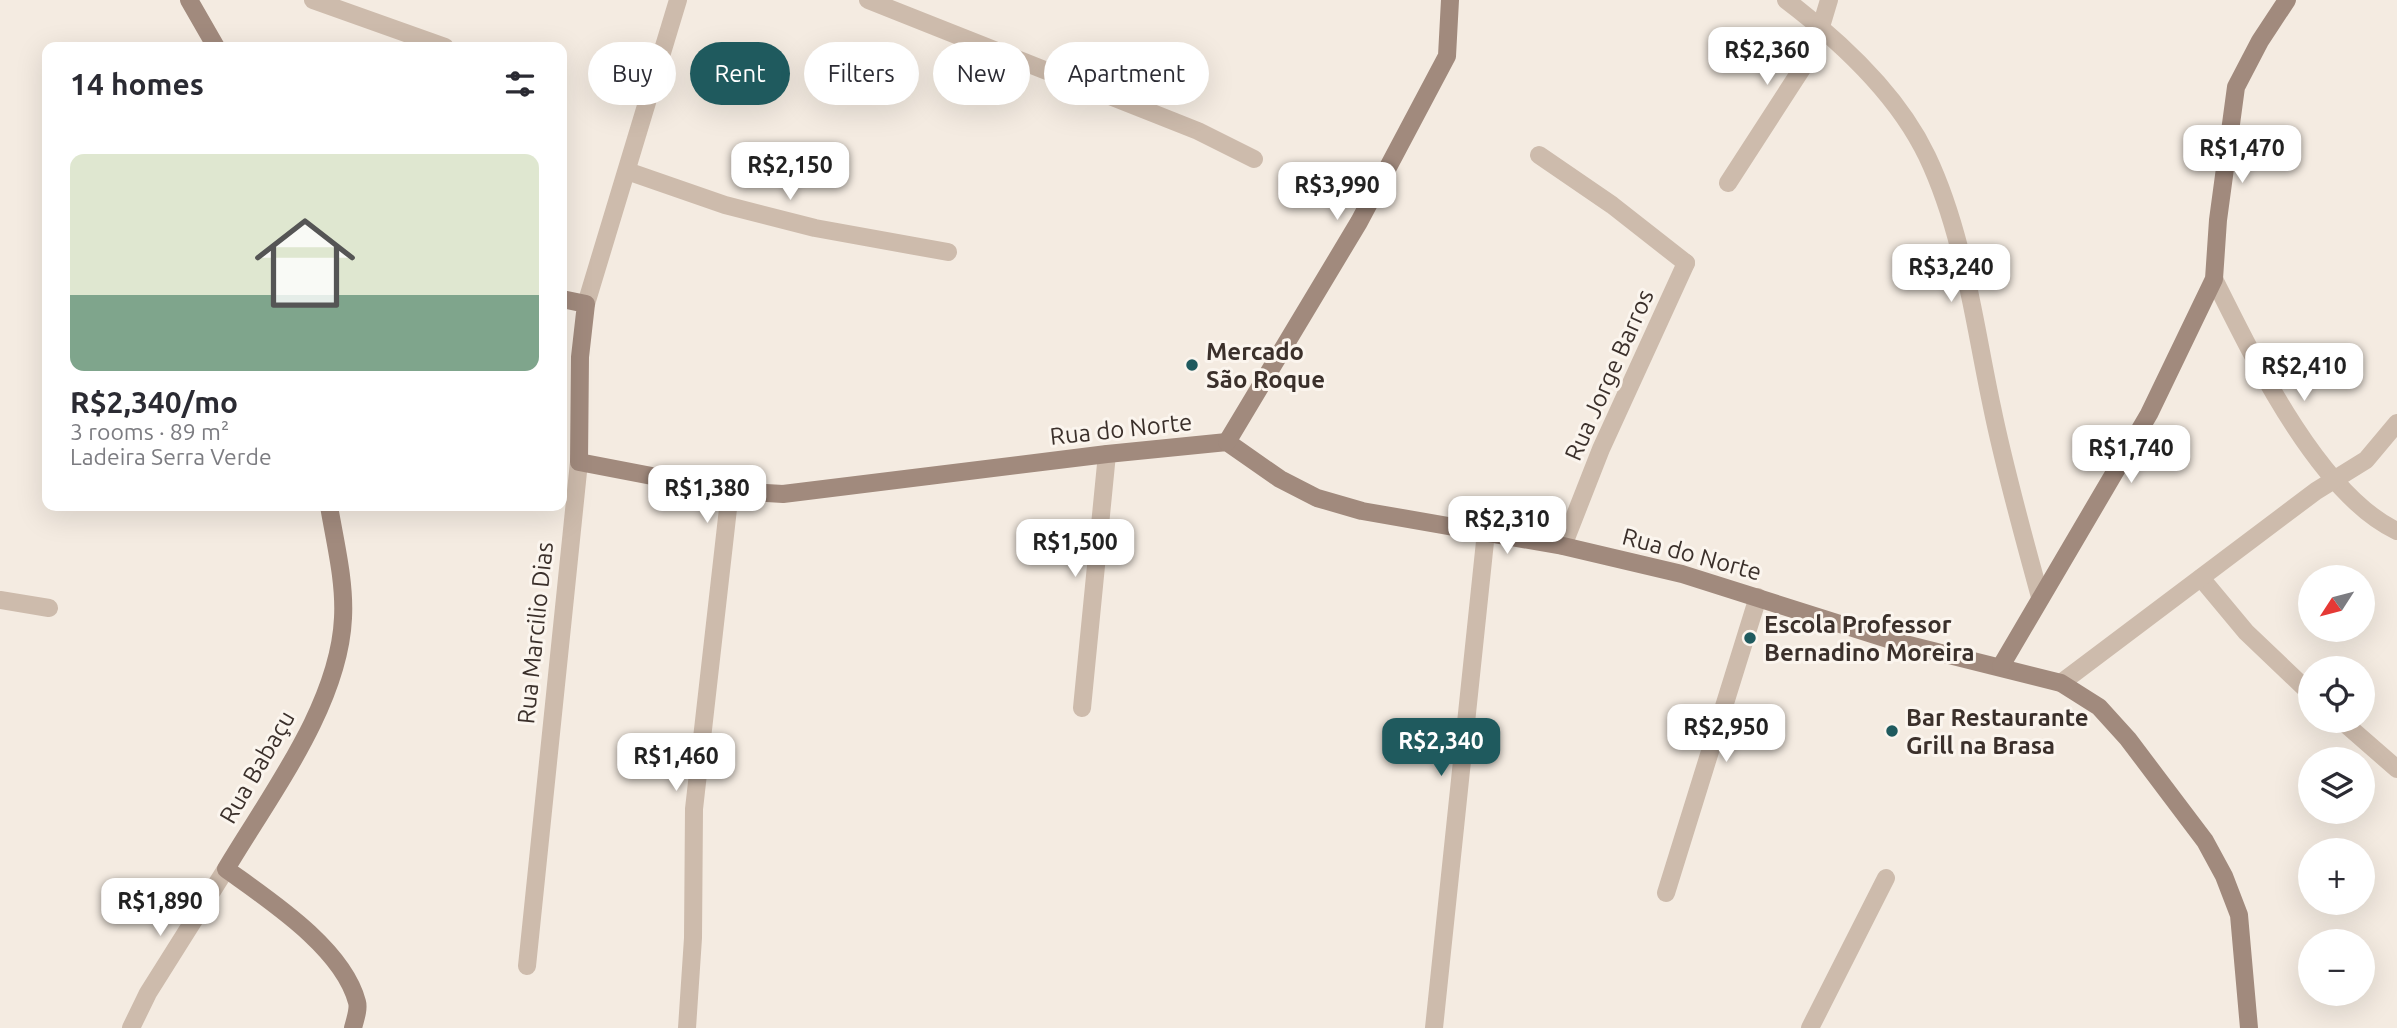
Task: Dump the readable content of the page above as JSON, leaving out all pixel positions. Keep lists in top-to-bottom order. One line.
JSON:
{"streets":{"street":["Rua Jorge Barros","Rua do Norte","Rua Marcilio Dias","Rua Babaçu"]},"crossings":[["Rua Jorge Barros","Rua do Norte"],["Rua do Norte","Rua Marcilio Dias"]],"places":["Mercado São Roque","Escola Professor Bernadino Moreira","Bar Restaurante Grill na Brasa"],"north":"bottom left","page":{"price":["R$2,360","R$1,470","R$2,150","R$3,990","R$3,240","R$2,410","R$1,740","R$1,380","R$2,310","R$1,500","R$2,950","R$2,340","R$1,460","R$1,890"],"chip":["Buy","Rent","Filters","New","Apartment"],"heading":"14 homes","list":[{"name":"R$2,340/mo","note":"3 rooms · 89 m² · Ladeira Serra Verde"}],"map_buttons":["+","−"]}}
